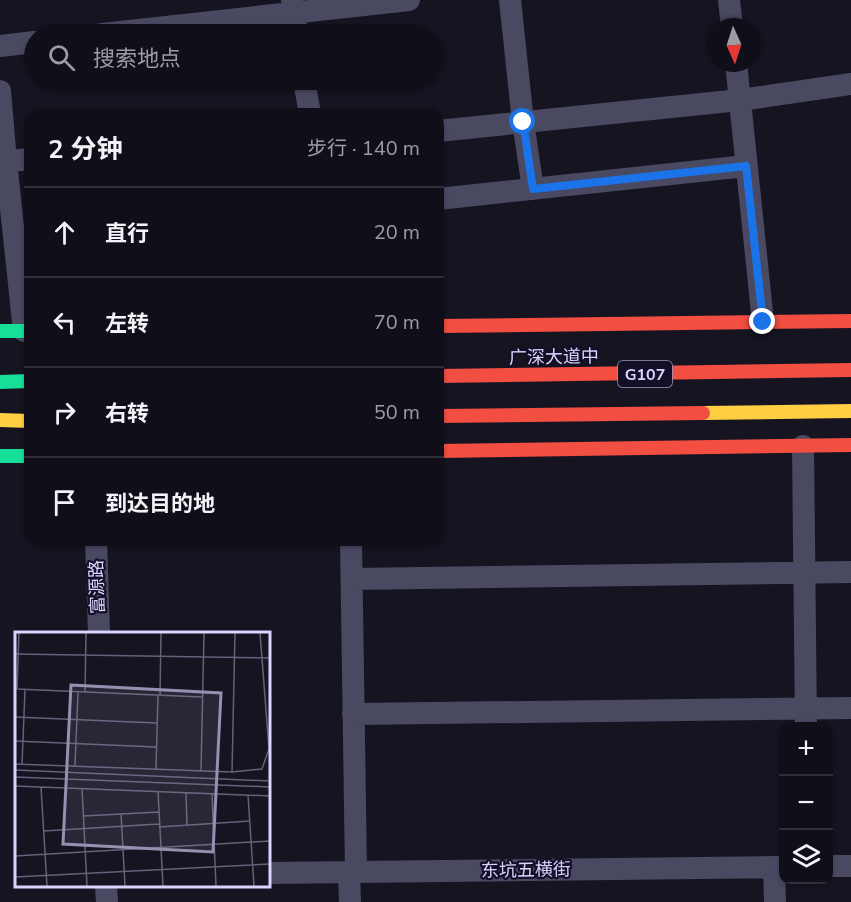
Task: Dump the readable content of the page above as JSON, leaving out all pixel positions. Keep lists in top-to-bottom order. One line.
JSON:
{"streets":{"main road":["广深大道中","G107"],"street":["富源路","东坑五横街"]},"north":"bottom","page":{"search":"搜索地点","heading":["2 分钟","步行 · 140 m"],"list":[["直行","20 m"],["左转","70 m"],["右转","50 m"],"到达目的地"],"map_buttons":["+","−"]}}
